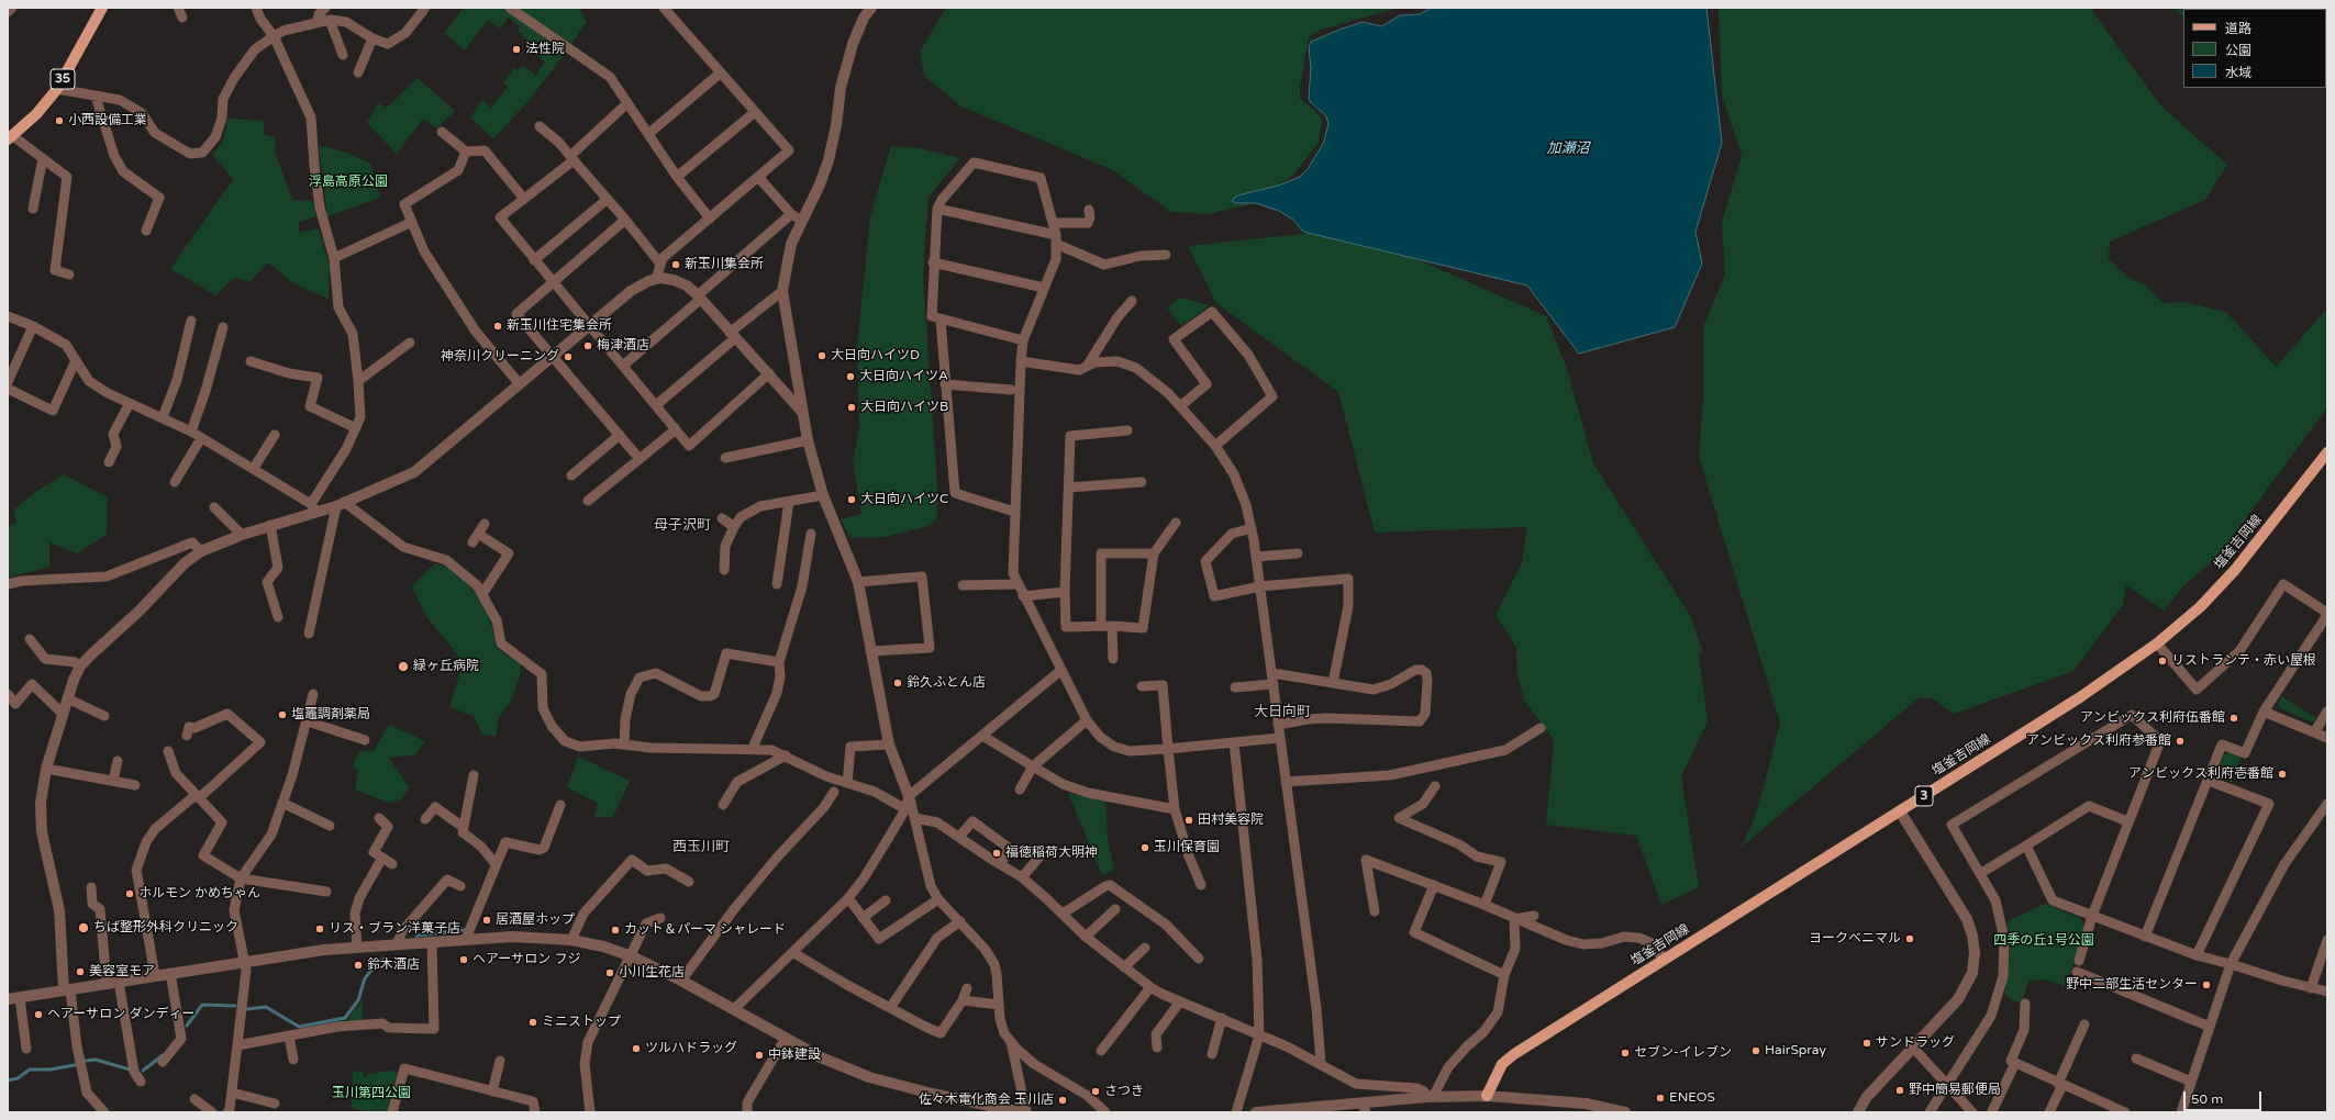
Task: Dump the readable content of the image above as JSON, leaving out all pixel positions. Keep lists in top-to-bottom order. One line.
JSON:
{"streets":{"main road":["35","塩釜吉岡線","3"]},"districts":["母子沢町","大日向町","西玉川町"],"water":["加瀬沼"],"parks":["浮島高原公園","四季の丘1号公園","玉川第四公園"],"places":["法性院","小西設備工業","新玉川集会所","新玉川住宅集会所","梅津酒店","大日向ハイツD","神奈川クリーニング","大日向ハイツA","大日向ハイツB","大日向ハイツC","リストランテ・赤い屋根","緑ヶ丘病院","鈴久ふとん店","塩竈調剤薬局","アンビックス利府伍番館","アンビックス利府参番館","アンビックス利府壱番館","田村美容院","玉川保育園","福徳稲荷大明神","ホルモン かめちゃん","居酒屋ホップ","ちば整形外科クリニック","リス・ブラン洋菓子店","カット＆パーマ シャレード","ヨークベニマル","ヘアーサロン フジ","鈴木酒店","美容室モア","小川生花店","野中二部生活センター","ヘアーサロン ダンディー","ミニストップ","サンドラッグ","ツルハドラッグ","HairSpray","セブン-イレブン","中鉢建設","野中簡易郵便局","さつき","ENEOS","佐々木電化商会 玉川店"],"legend":["道路","公園","水域"],"scale_bar":"50 m"}
